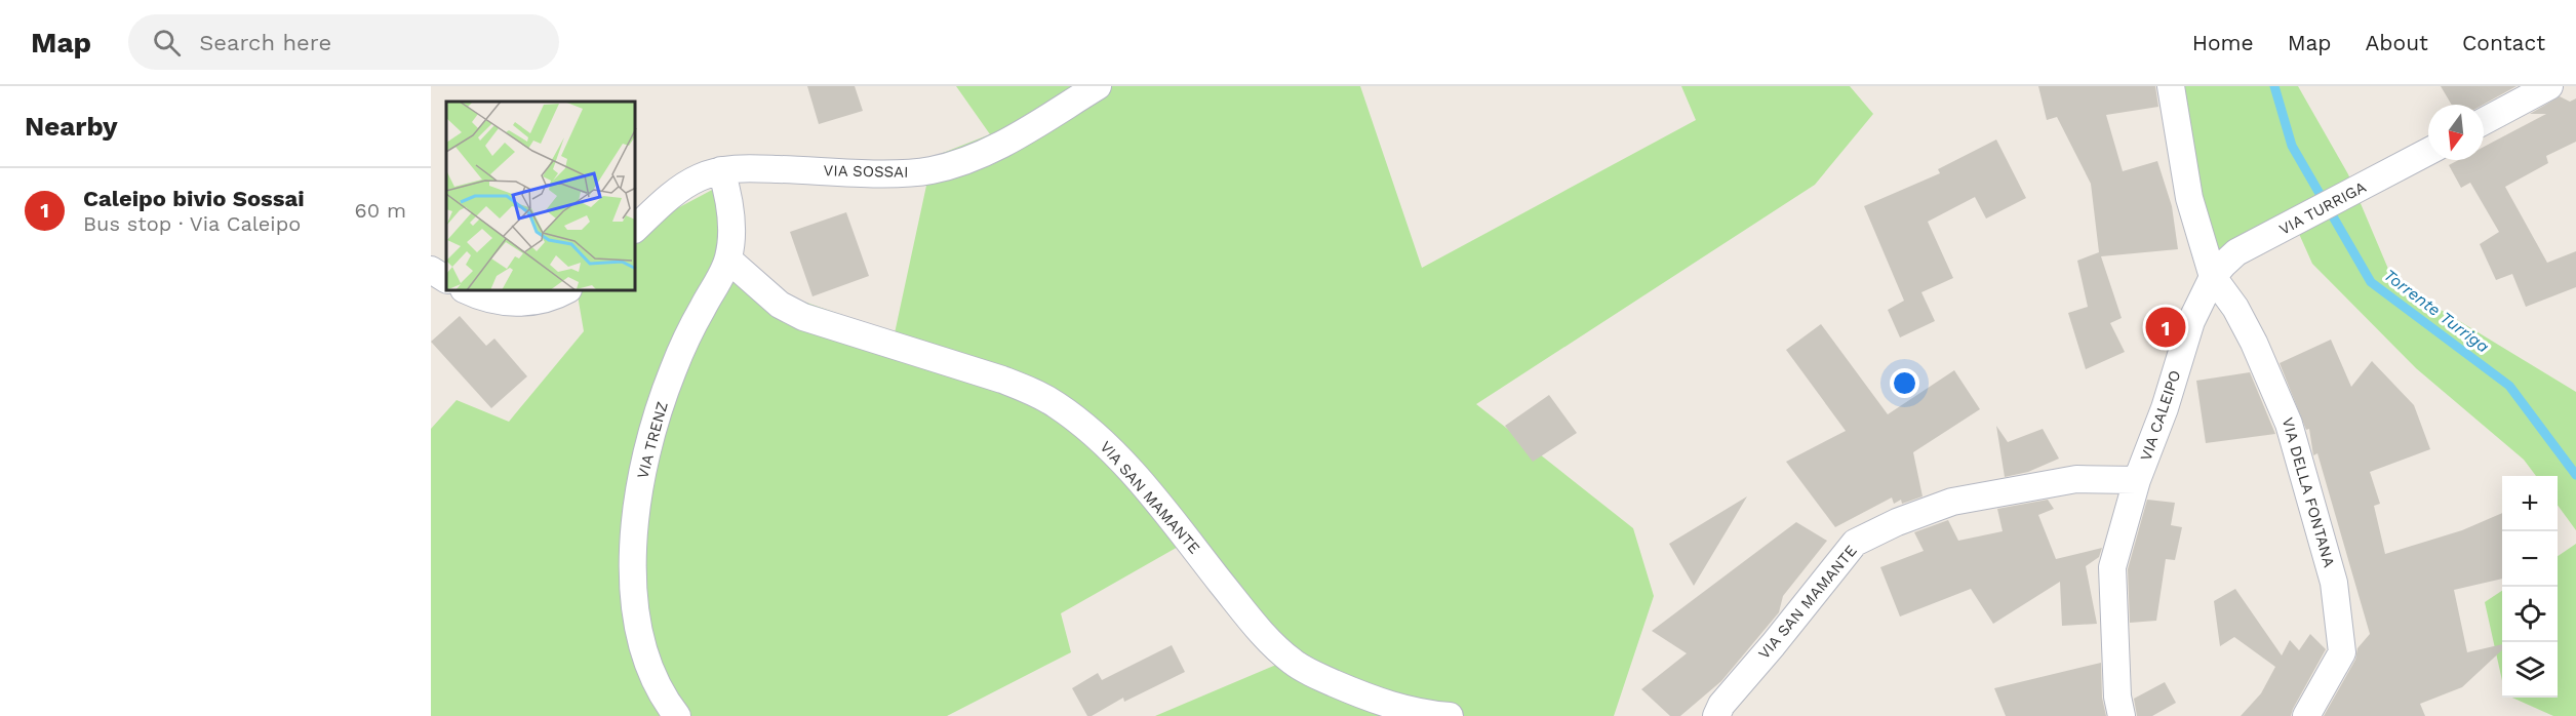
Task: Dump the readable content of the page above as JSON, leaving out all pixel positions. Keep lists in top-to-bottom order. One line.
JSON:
{"streets":{"street":["VIA SOSSAI","VIA TURRIGA","VIA CALEIPO","VIA TRENZ","VIA DELLA FONTANA","VIA SAN MAMANTE"]},"crossings":[["VIA SOSSAI","VIA TRENZ"],["VIA TURRIGA","VIA CALEIPO"],["VIA TURRIGA","VIA DELLA FONTANA"],["VIA CALEIPO","VIA DELLA FONTANA"],["VIA CALEIPO","VIA SAN MAMANTE"],["VIA TRENZ","VIA SAN MAMANTE"]],"water":["Torrente Turriga"],"north":"bottom","page":{"header":"Map","search":"Search here","nav":["Home","Map","About","Contact"],"heading":"Nearby","list":[{"mark":"1","name":"Caleipo bivio Sossai","note":"Bus stop · Via Caleipo","value":"60 m"}],"pins":"1","map_buttons":["+","−"]}}
